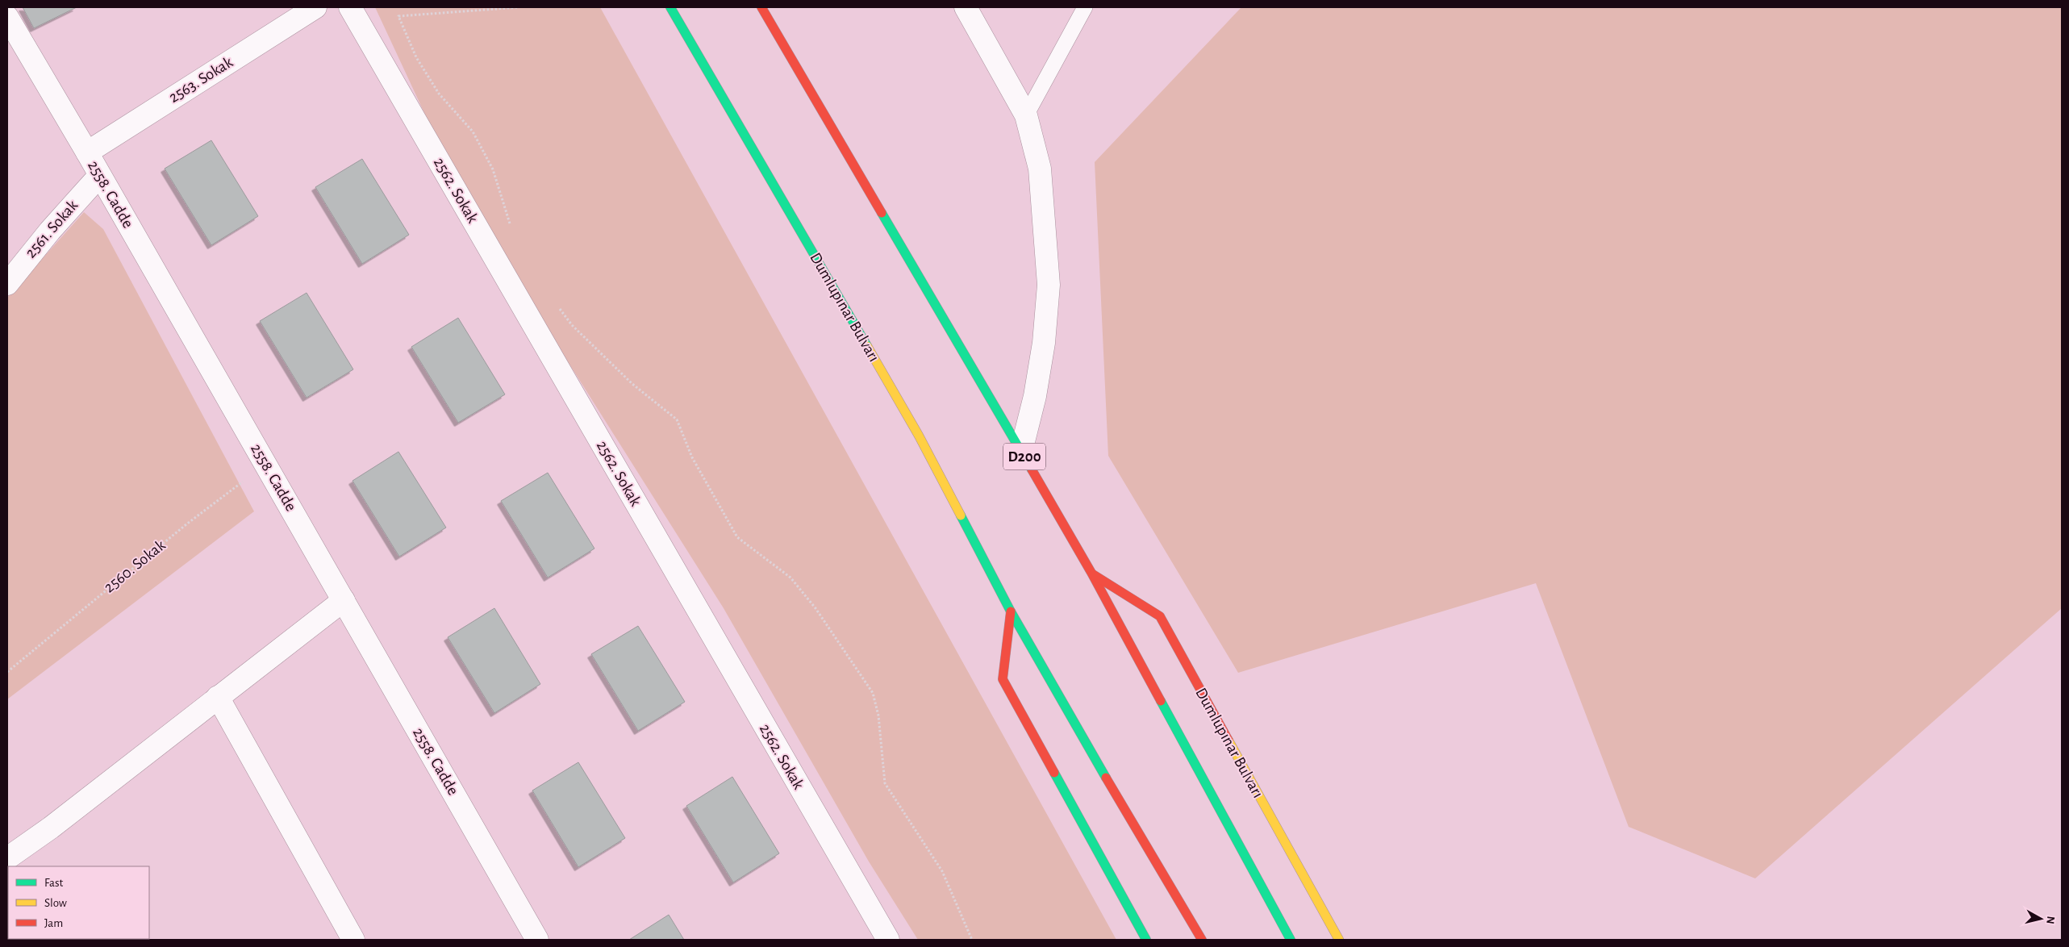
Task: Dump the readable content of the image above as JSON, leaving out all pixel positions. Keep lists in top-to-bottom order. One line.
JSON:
{"streets":{"highway":["Dumlupınar Bulvarı","D200"],"street":["2563. Sokak","2562. Sokak","2558. Cadde","2561. Sokak"],"path":["2560. Sokak"]},"crossings":[["2563. Sokak","2558. Cadde"],["2558. Cadde","2561. Sokak"],["2558. Cadde","2560. Sokak"]],"legend":["Fast","Slow","Jam"],"north":"right"}
